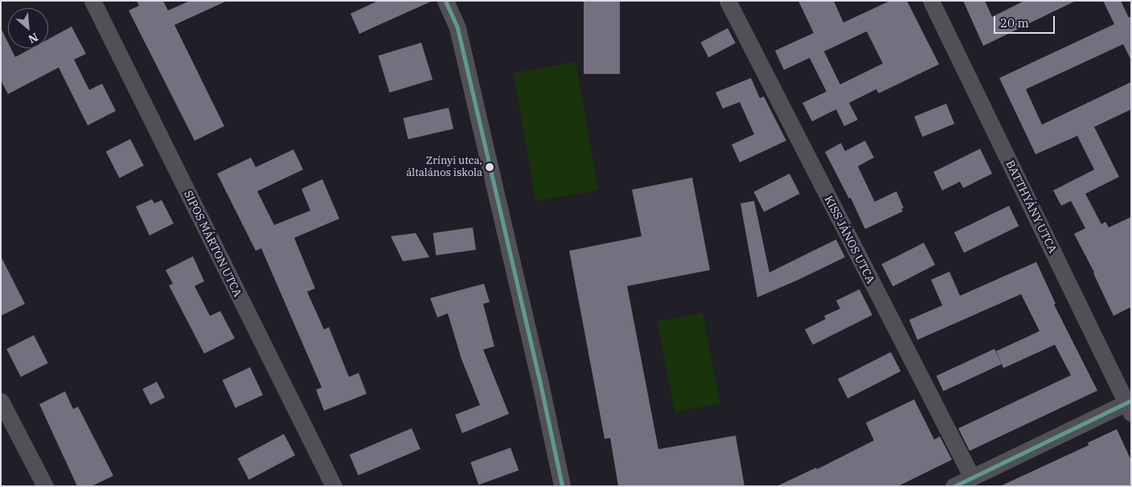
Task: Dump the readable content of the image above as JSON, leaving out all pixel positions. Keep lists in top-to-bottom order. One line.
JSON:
{"streets":{"street":["BATTHYÁNY UTCA","KISS JÁNOS UTCA","SIPOS MÁRTON UTCA"]},"places":["Zrínyi utca, általános iskola"],"scale_bar":"20 m","north":"bottom right"}
